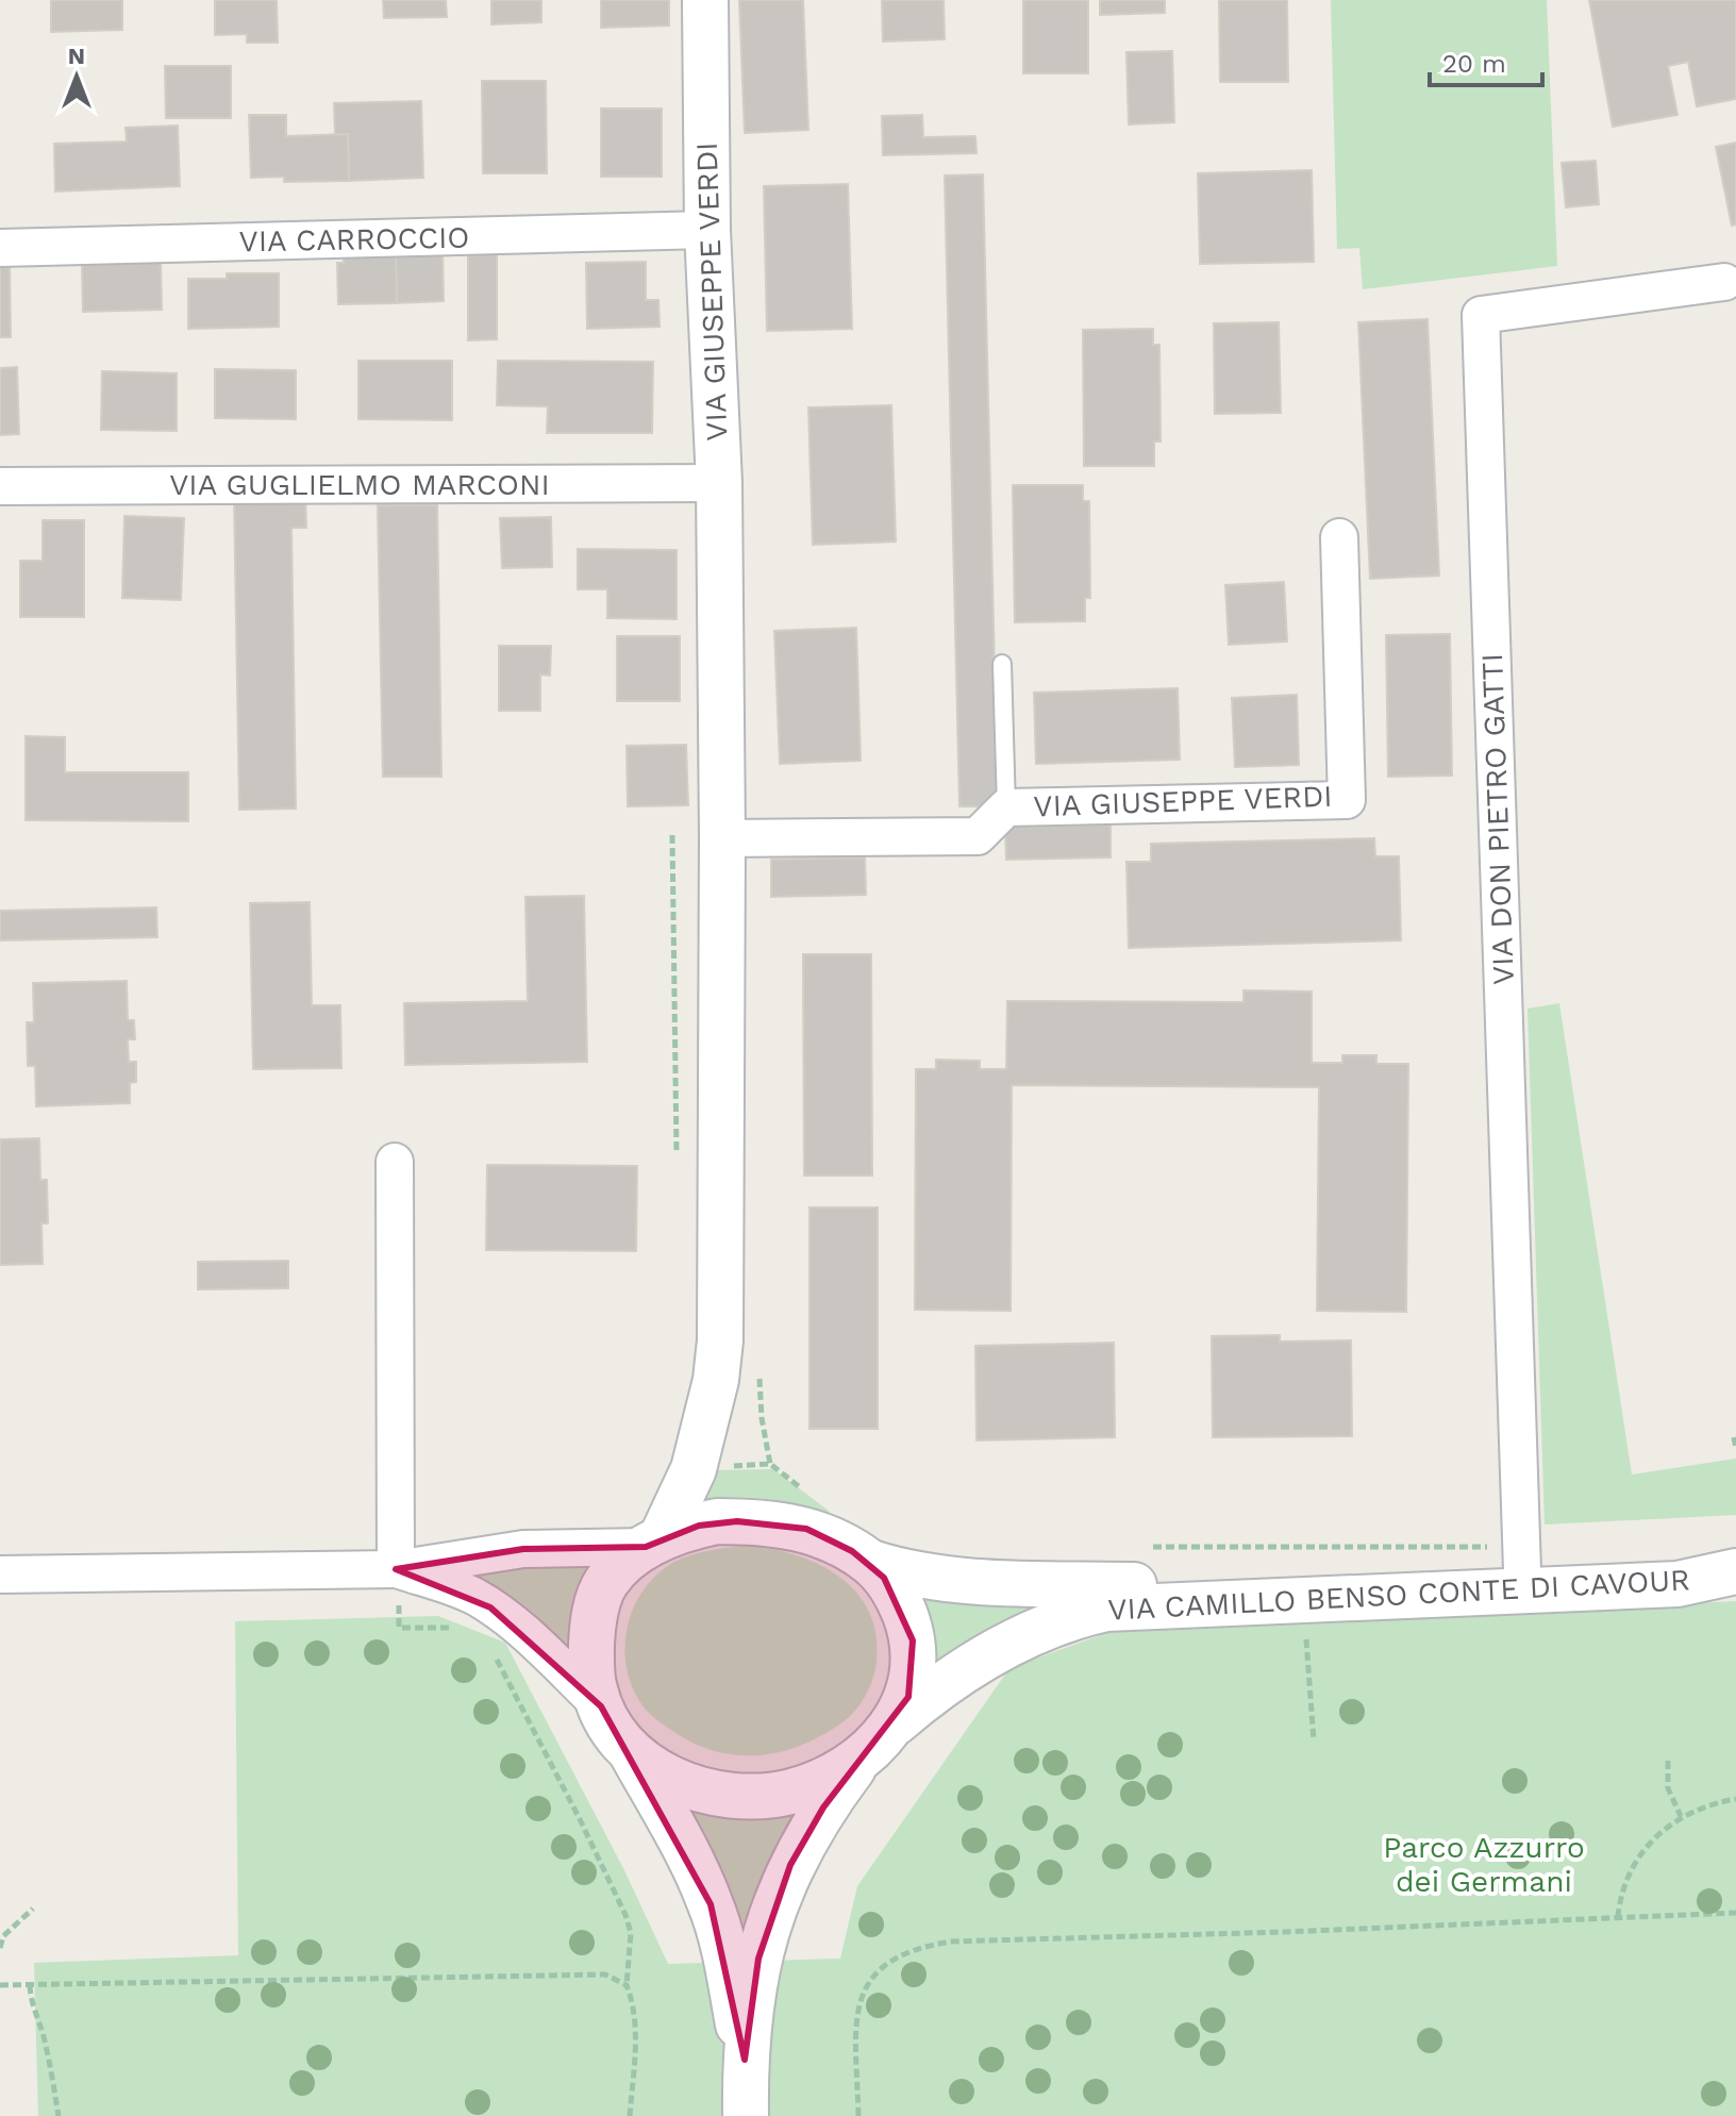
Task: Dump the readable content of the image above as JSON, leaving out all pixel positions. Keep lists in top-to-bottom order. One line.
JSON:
{"streets":{"street":["VIA CARROCCIO","VIA GIUSEPPE VERDI","VIA GUGLIELMO MARCONI","VIA DON PIETRO GATTI","VIA CAMILLO BENSO CONTE DI CAVOUR"]},"crossings":[["VIA CARROCCIO","VIA GIUSEPPE VERDI"],["VIA GIUSEPPE VERDI","VIA GUGLIELMO MARCONI"],["VIA GIUSEPPE VERDI","VIA CAMILLO BENSO CONTE DI CAVOUR"],["VIA DON PIETRO GATTI","VIA CAMILLO BENSO CONTE DI CAVOUR"]],"parks":["Parco Azzurro dei Germani"],"scale_bar":"20 m","north":"top"}
